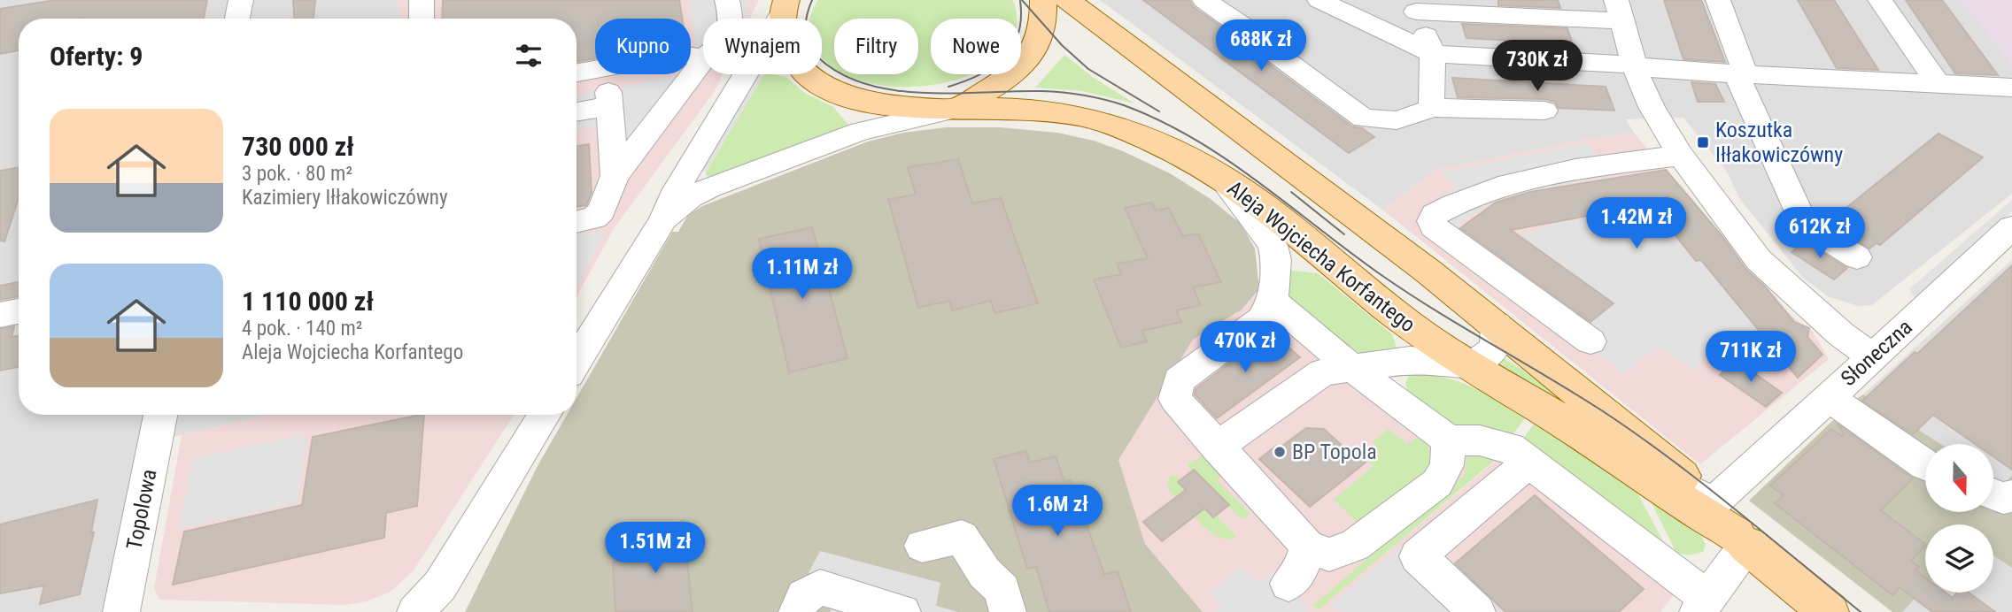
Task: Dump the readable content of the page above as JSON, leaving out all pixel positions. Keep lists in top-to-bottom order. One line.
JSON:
{"streets":{"main road":["Aleja Wojciecha Korfantego"],"street":["Słoneczna","Topolowa"]},"crossings":[["Aleja Wojciecha Korfantego","Słoneczna"]],"places":{"transit":["Koszutka Iłłakowiczówny"],"other":["BP Topola"]},"north":"bottom","page":{"chip":["Kupno","Wynajem","Filtry","Nowe"],"heading":"Oferty: 9","price":["688K zł","730K zł","1.42M zł","612K zł","1.11M zł","470K zł","711K zł","1.6M zł","1.51M zł"],"list":[{"name":"730 000 zł","note":"3 pok. · 80 m² · Kazimiery Iłłakowiczówny"},{"name":"1 110 000 zł","note":"4 pok. · 140 m² · Aleja Wojciecha Korfantego"}]}}
